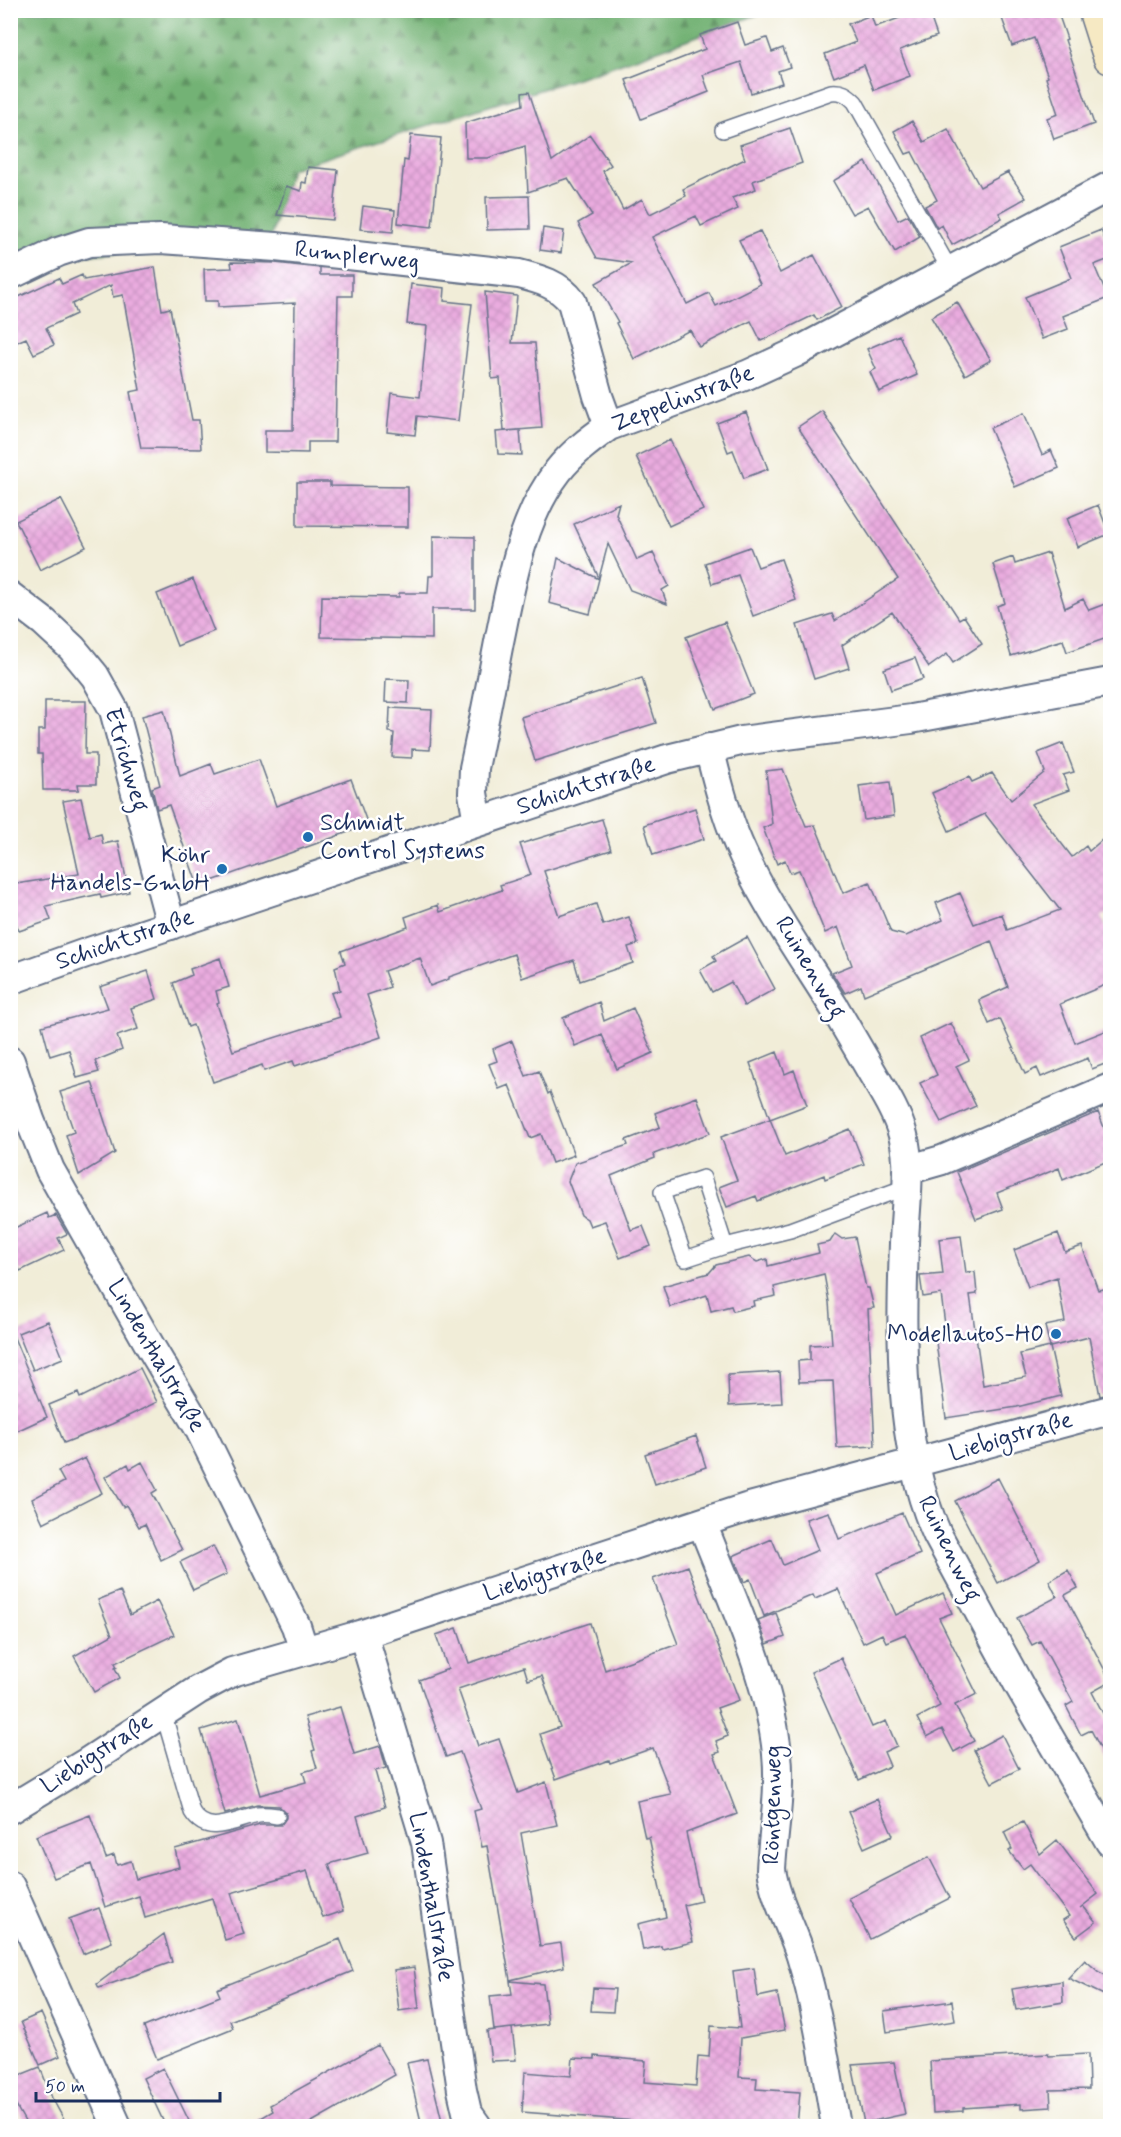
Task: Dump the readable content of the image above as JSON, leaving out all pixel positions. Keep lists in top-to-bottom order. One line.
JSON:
{"streets":{"street":["Rumplerweg","Zeppelinstraße","Etrichweg","Schichtstraße","Ruinenweg","Lindenthalstraße","Liebigstraße","Röntgenweg"]},"crossings":[["Rumplerweg","Zeppelinstraße"],["Zeppelinstraße","Schichtstraße"],["Etrichweg","Schichtstraße"],["Schichtstraße","Ruinenweg"],["Ruinenweg","Liebigstraße"],["Lindenthalstraße","Liebigstraße"],["Liebigstraße","Röntgenweg"]],"places":["Schmidt Control Systems","Köhr Handels-GmbH","Modellautos-H0"],"scale_bar":"50 m"}
